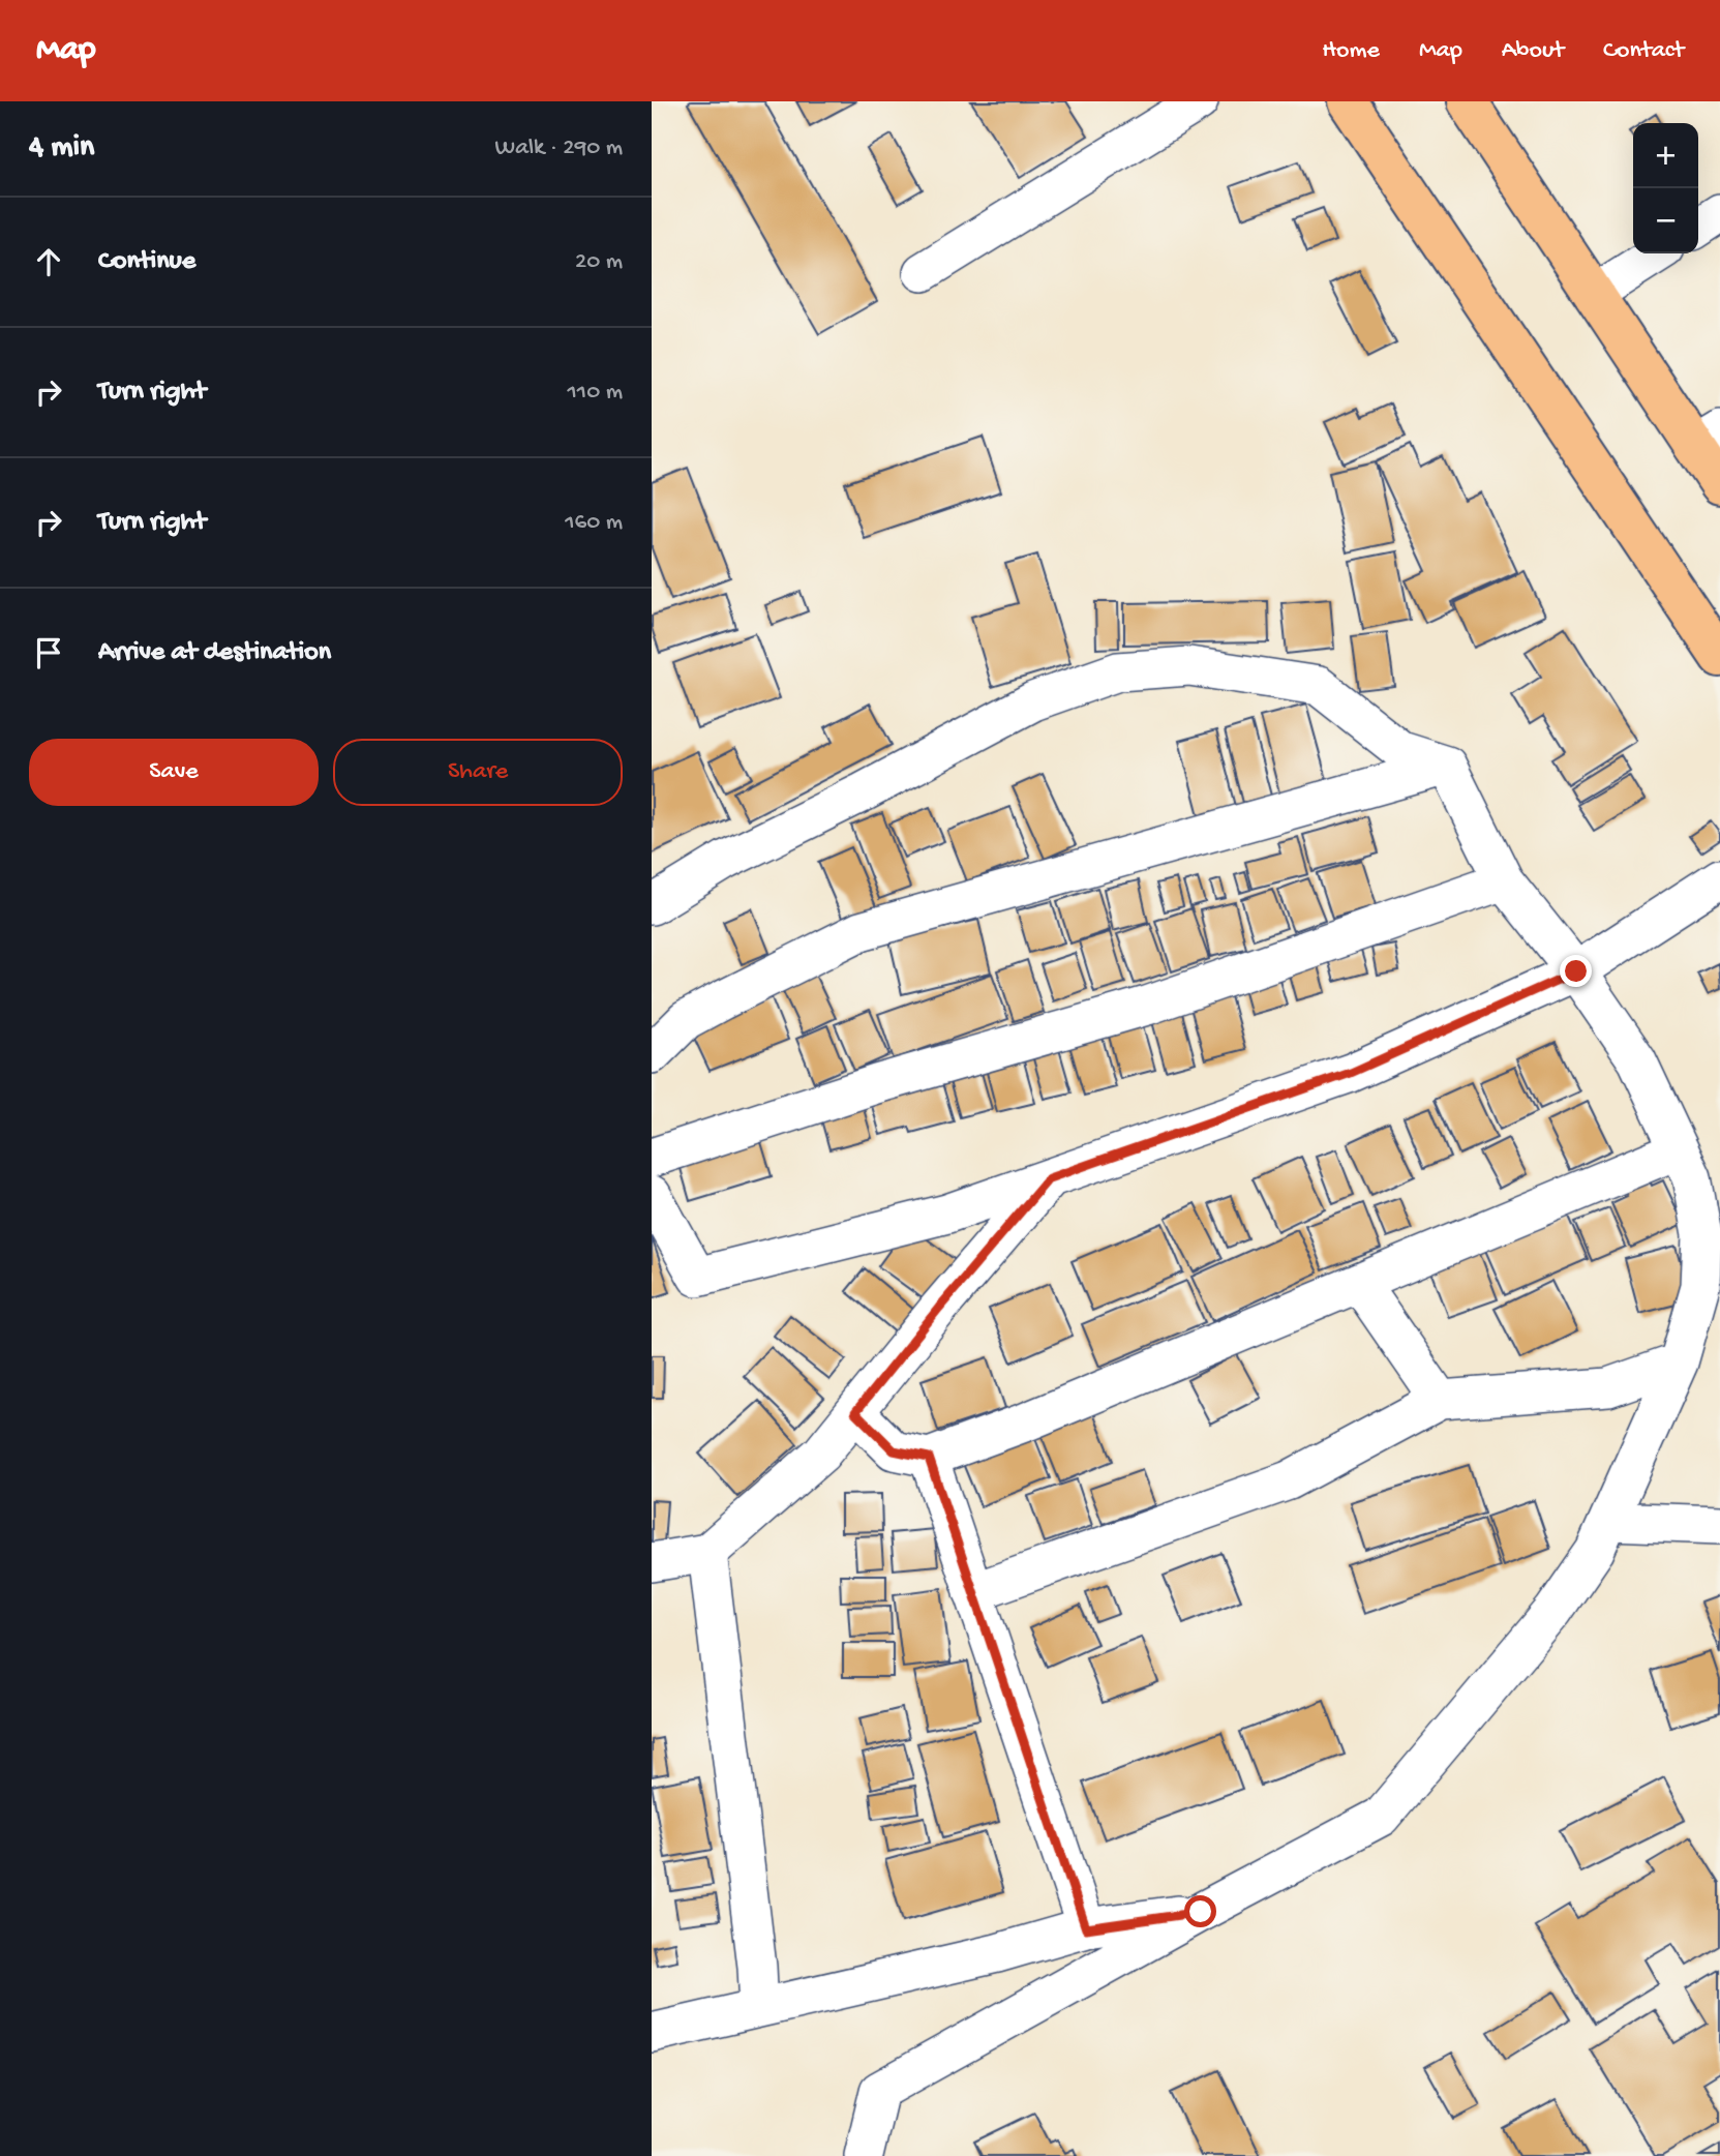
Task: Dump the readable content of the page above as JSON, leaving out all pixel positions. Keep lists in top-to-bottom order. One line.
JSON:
{"page":{"header":"Map","nav":["Home","Map","About","Contact"],"heading":["4 min","Walk · 290 m"],"map_buttons":["+","−"],"list":[["Continue","20 m"],["Turn right","110 m"],["Turn right","160 m"],"Arrive at destination"],"buttons":["Save","Share"]}}
